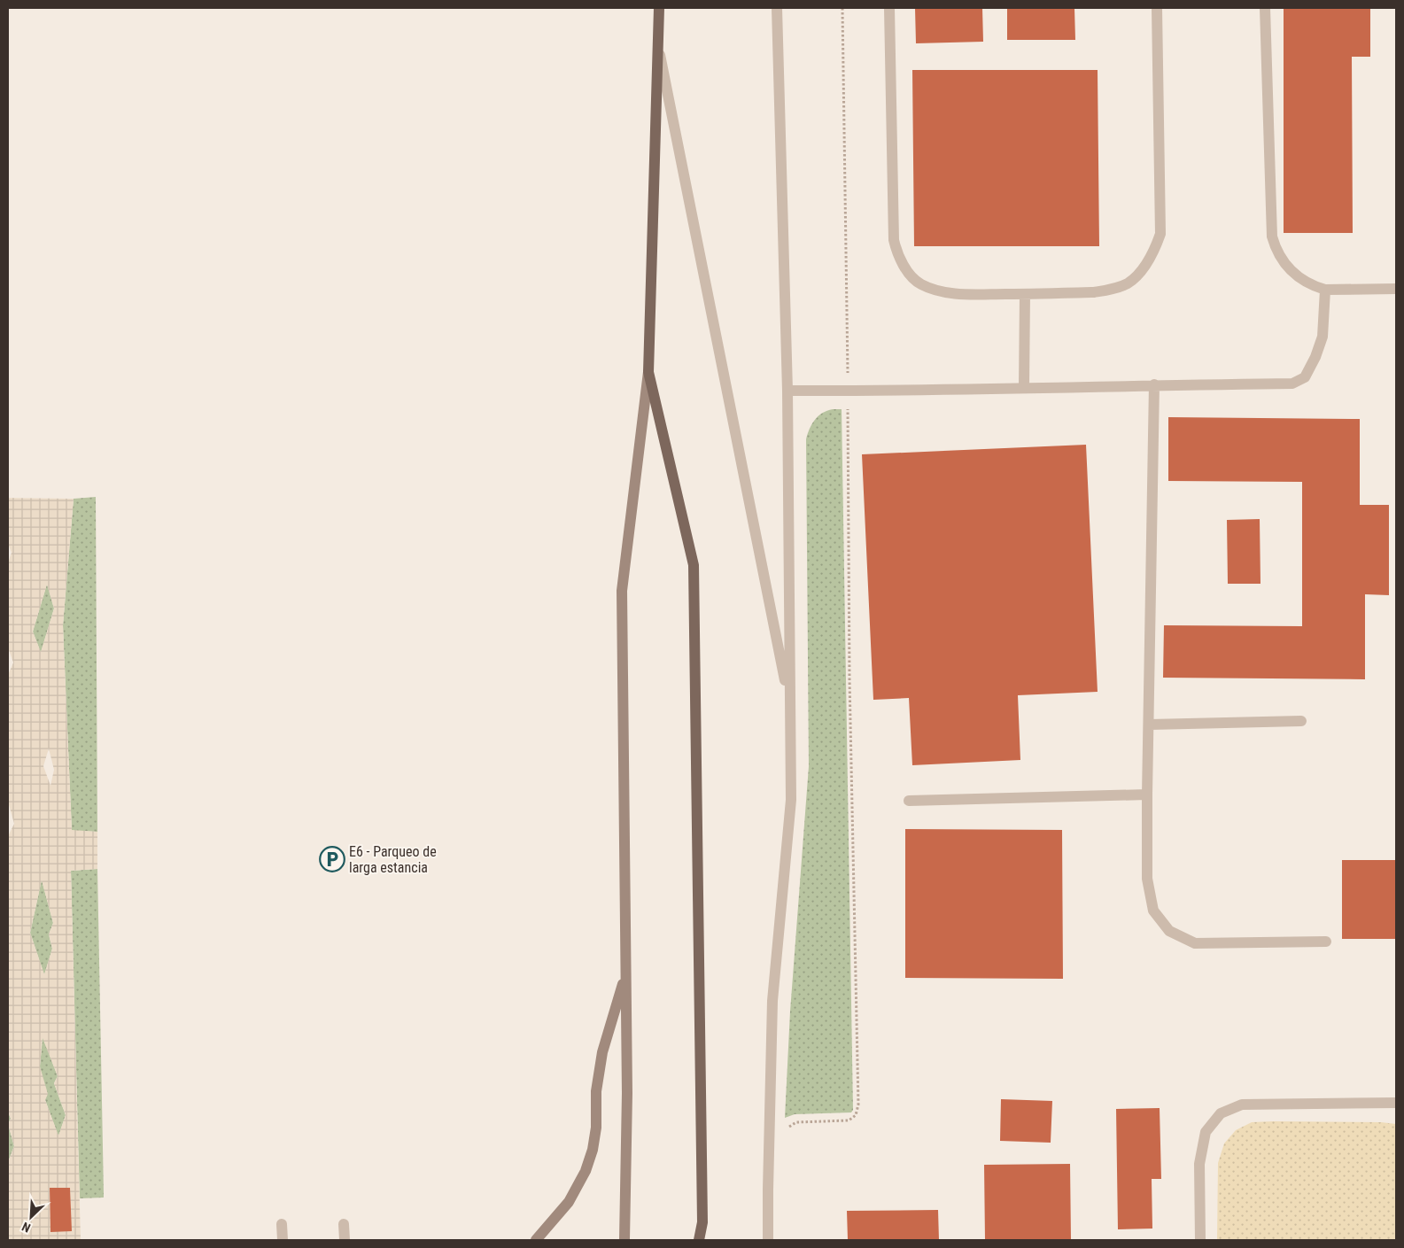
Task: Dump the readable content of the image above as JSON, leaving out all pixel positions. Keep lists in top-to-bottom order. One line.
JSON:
{"places":{"parking":["E6 - Parqueo de larga estancia"]},"north":"bottom left"}
